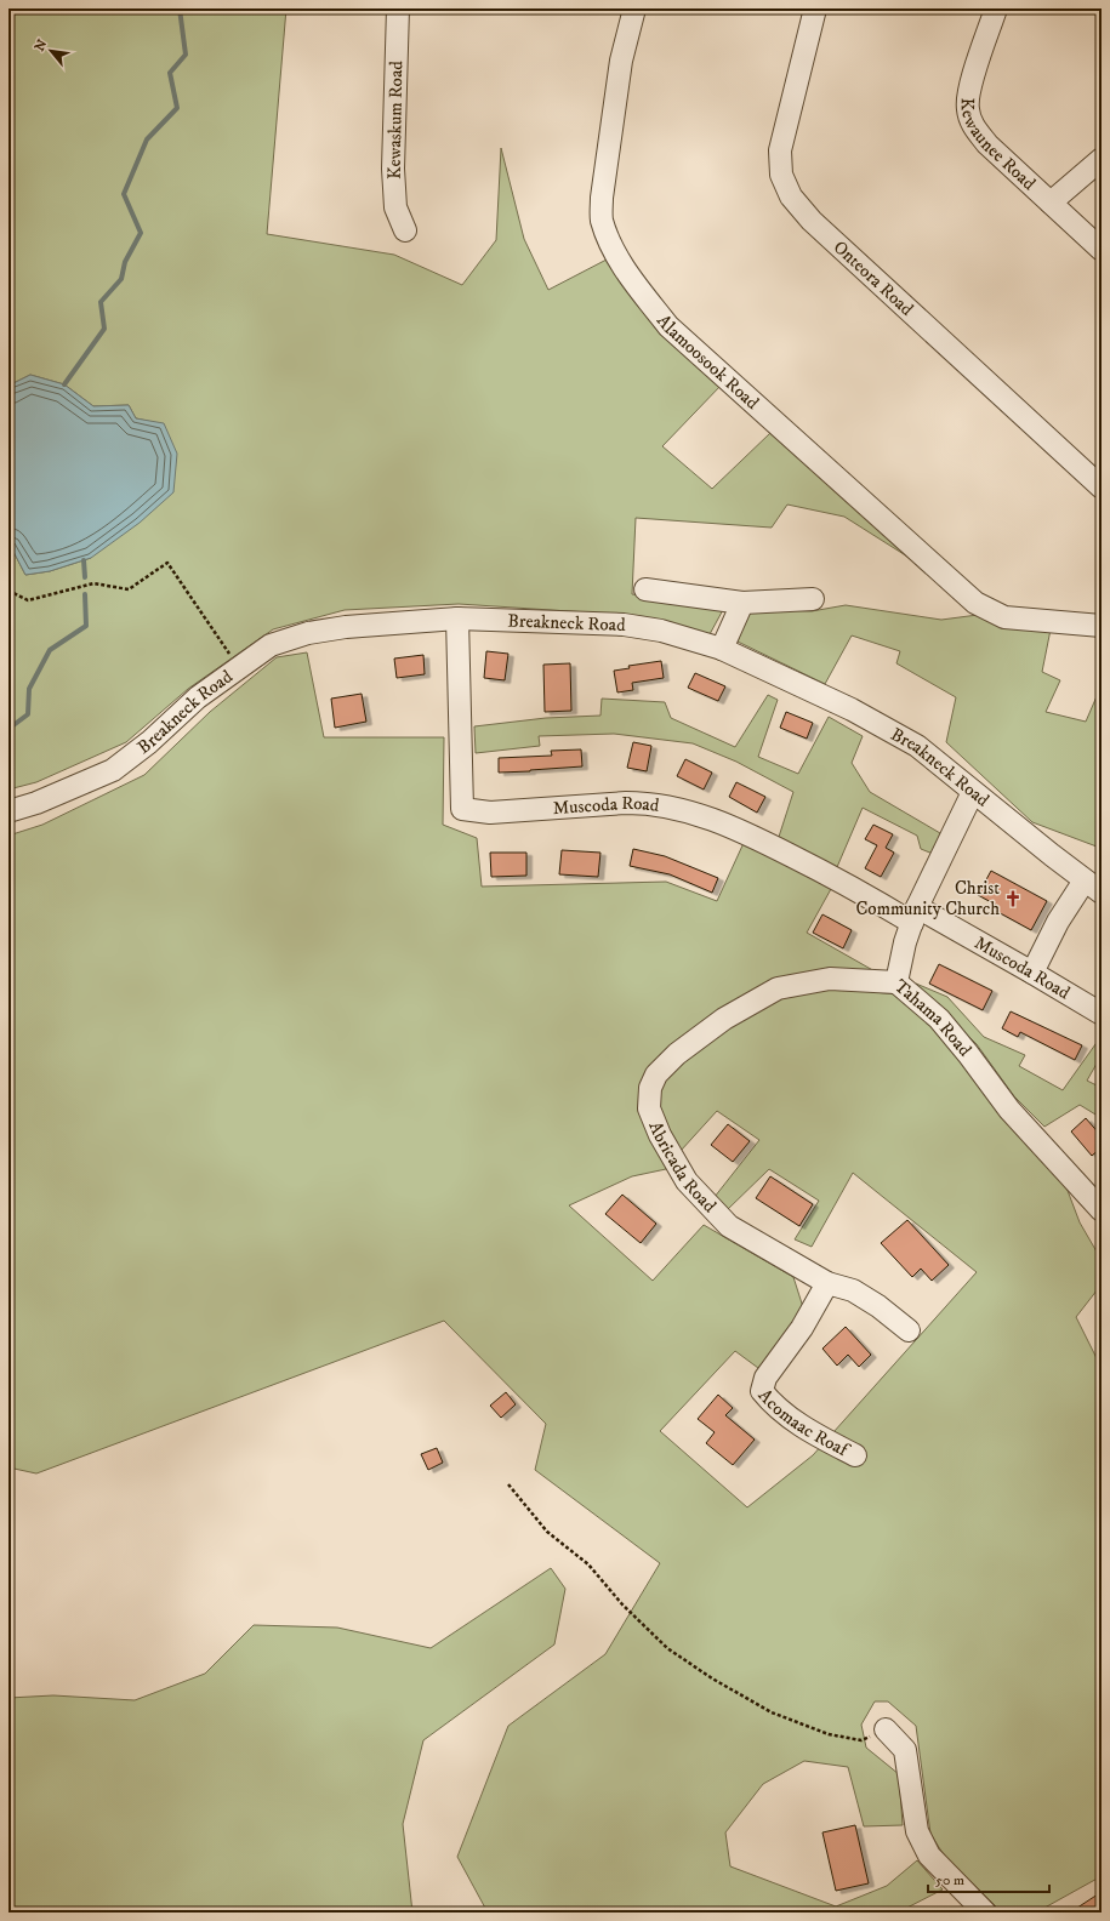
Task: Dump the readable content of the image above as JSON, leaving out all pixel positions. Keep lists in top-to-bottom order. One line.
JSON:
{"streets":{"street":["Kewaskum Road","Kewaunee Road","Onteora Road","Alamoosook Road","Breakneck Road","Muscoda Road","Tahama Road","Abricada Road","Acomaac Roaf"]},"crossings":[["Breakneck Road","Muscoda Road"],["Breakneck Road","Tahama Road"],["Muscoda Road","Tahama Road"],["Tahama Road","Abricada Road"],["Abricada Road","Acomaac Roaf"]],"places":{"church":["Christ Community Church"]},"scale_bar":"50 m","north":"top left"}
